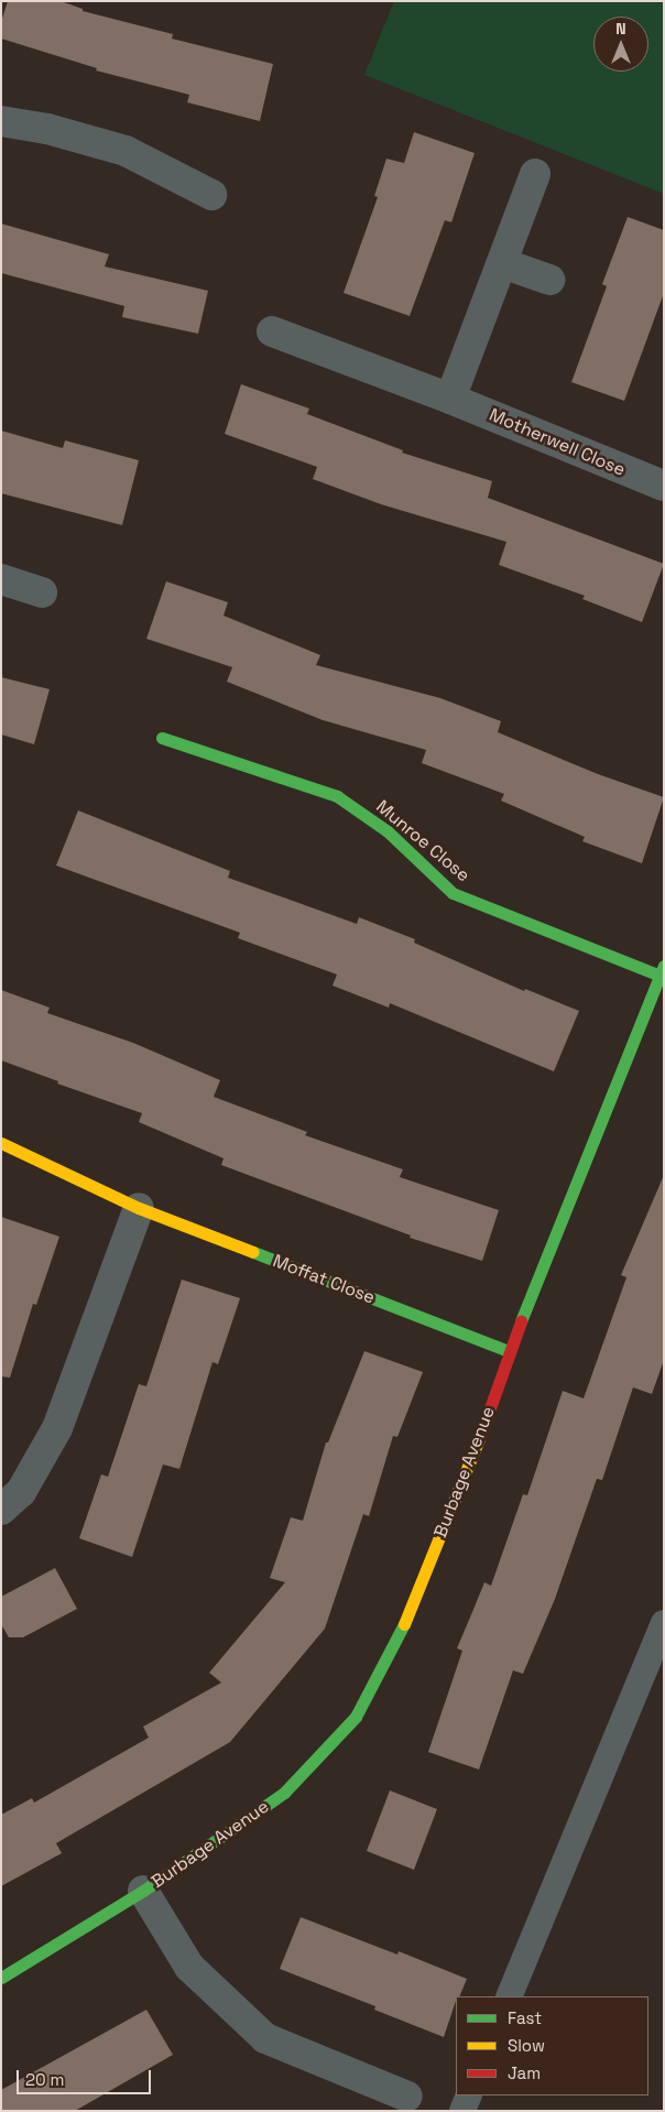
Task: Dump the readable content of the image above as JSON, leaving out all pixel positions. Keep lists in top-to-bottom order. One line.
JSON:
{"streets":{"street":["Motherwell Close","Munroe Close","Moffat Close","Burbage Avenue"]},"crossings":[["Munroe Close","Burbage Avenue"],["Moffat Close","Burbage Avenue"]],"legend":["Fast","Slow","Jam"],"scale_bar":"20 m","north":"top"}
